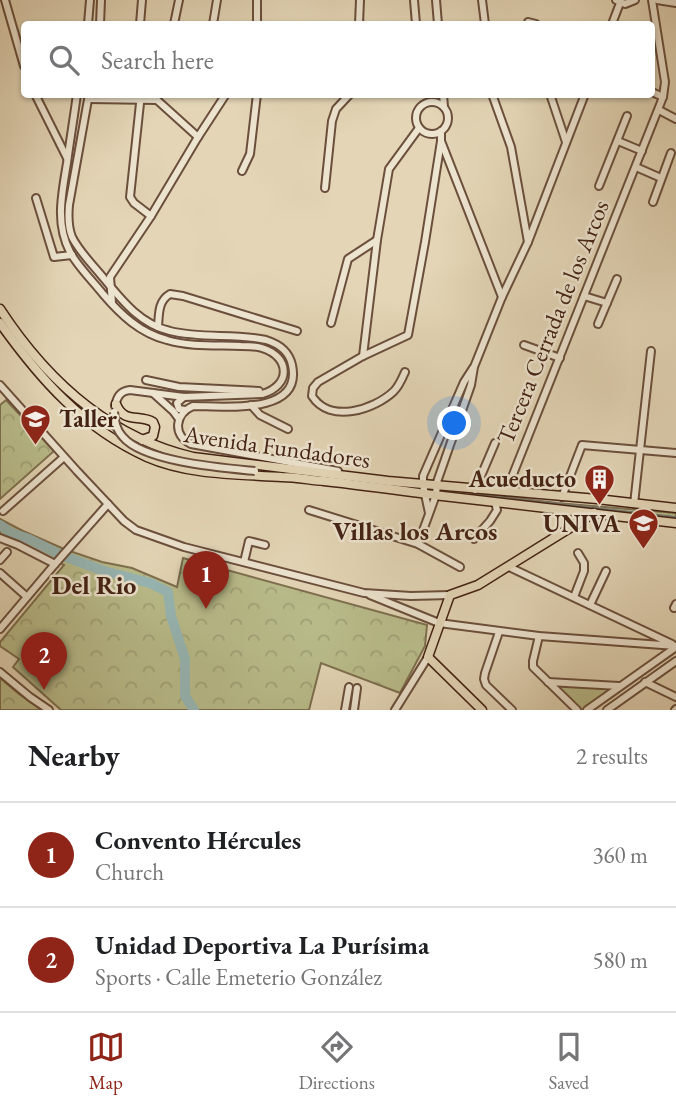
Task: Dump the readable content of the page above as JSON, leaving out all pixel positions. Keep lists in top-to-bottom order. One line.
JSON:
{"streets":{"main road":["Avenida Fundadores"],"street":["Tercera Cerrada de los Arcos"]},"districts":["Villas los Arcos","Del Rio"],"places":{"school or university":["Taller","UNIVA"],"building":["Acueducto"]},"page":{"search":"Search here","pins":["1","2"],"heading":["Nearby","2 results"],"list":[{"mark":"1","name":"Convento Hércules","note":"Church","value":"360 m"},{"mark":"2","name":"Unidad Deportiva La Purísima","note":"Sports · Calle Emeterio González","value":"580 m"}],"nav":["Map","Directions","Saved"]}}
